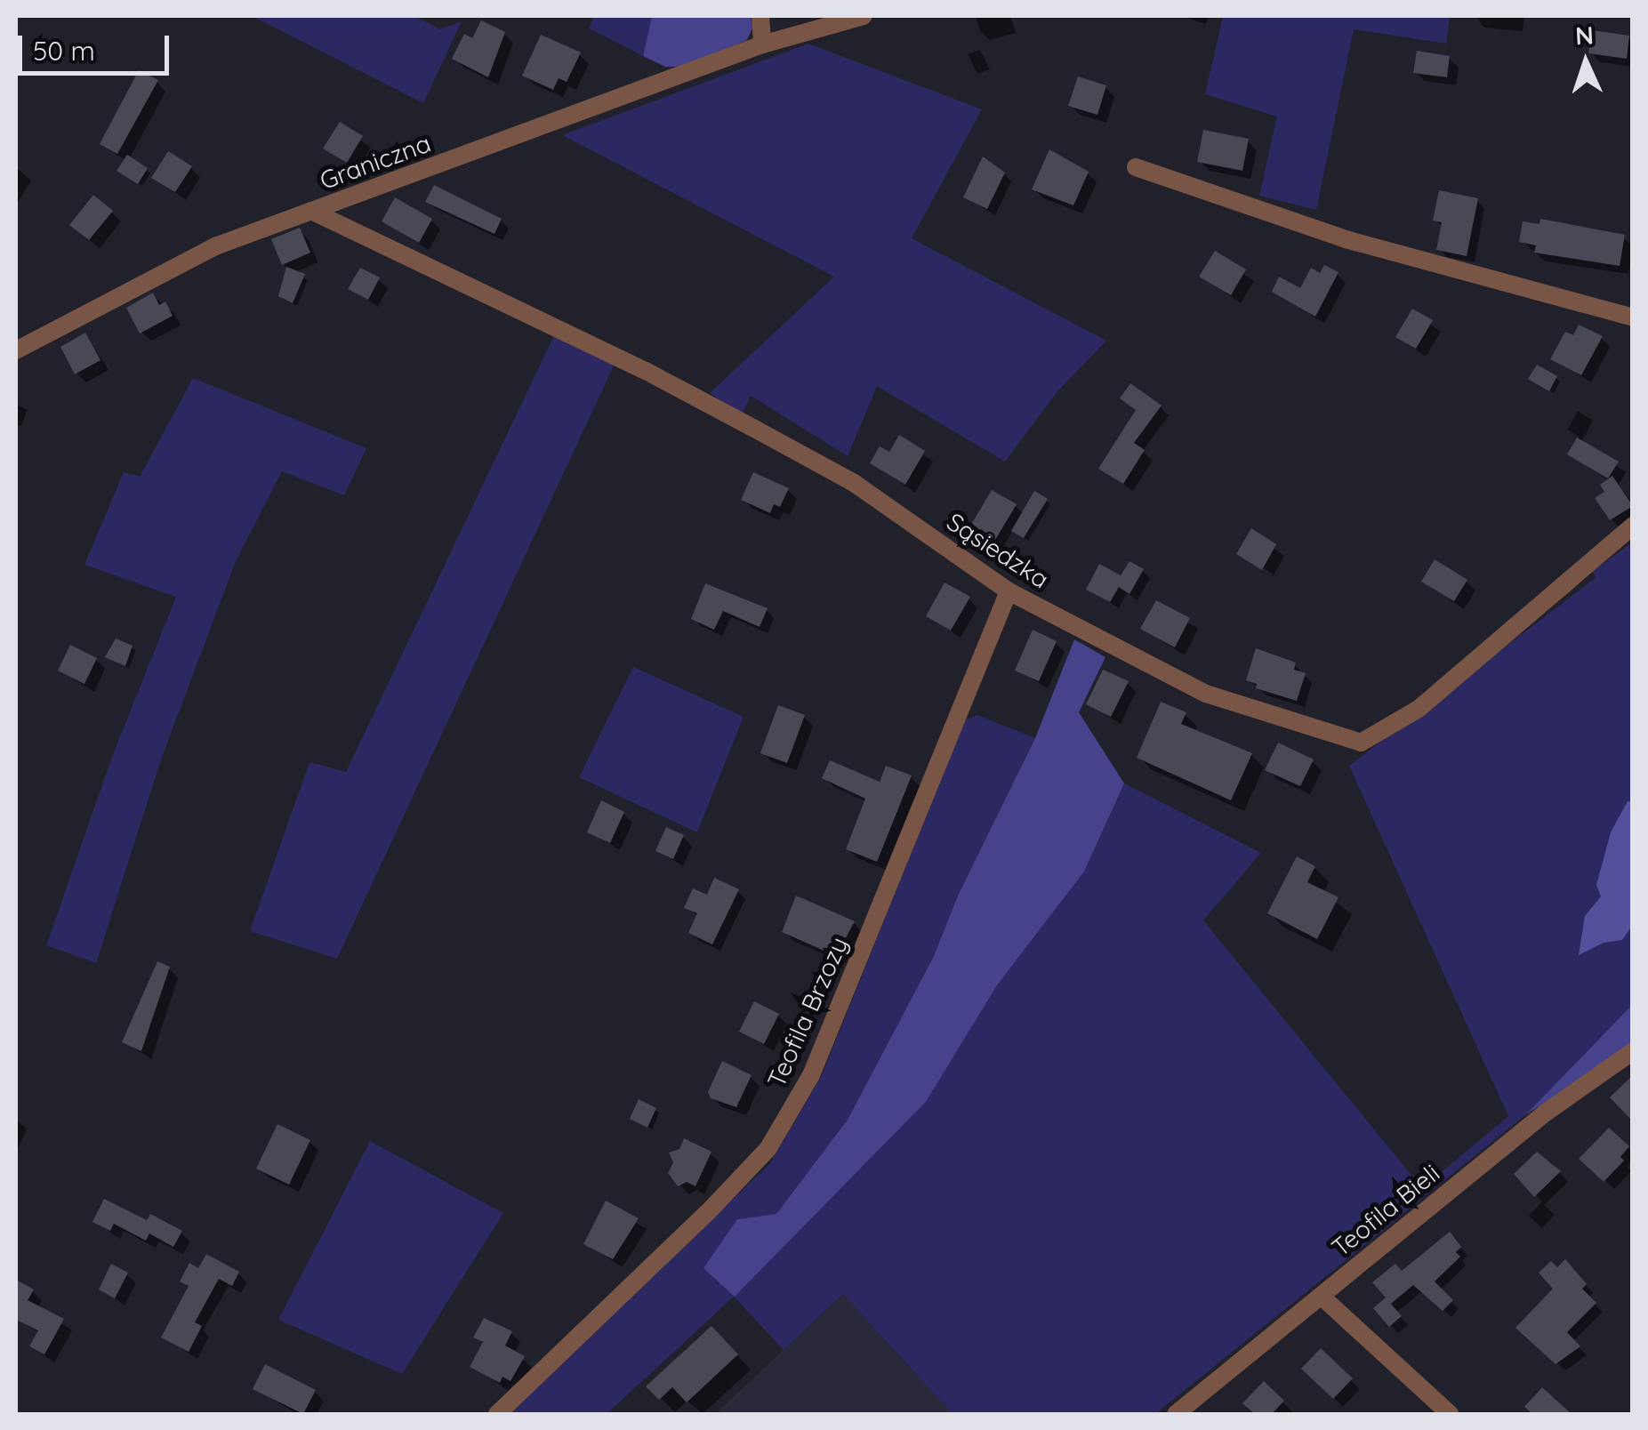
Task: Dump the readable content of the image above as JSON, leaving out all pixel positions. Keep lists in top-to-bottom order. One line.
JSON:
{"streets":{"street":["Graniczna","Sąsiedzka","Teofila Brzozy","Teofila Bieli"]},"crossings":[["Graniczna","Sąsiedzka"],["Sąsiedzka","Teofila Brzozy"]],"scale_bar":"50 m","north":"top"}
